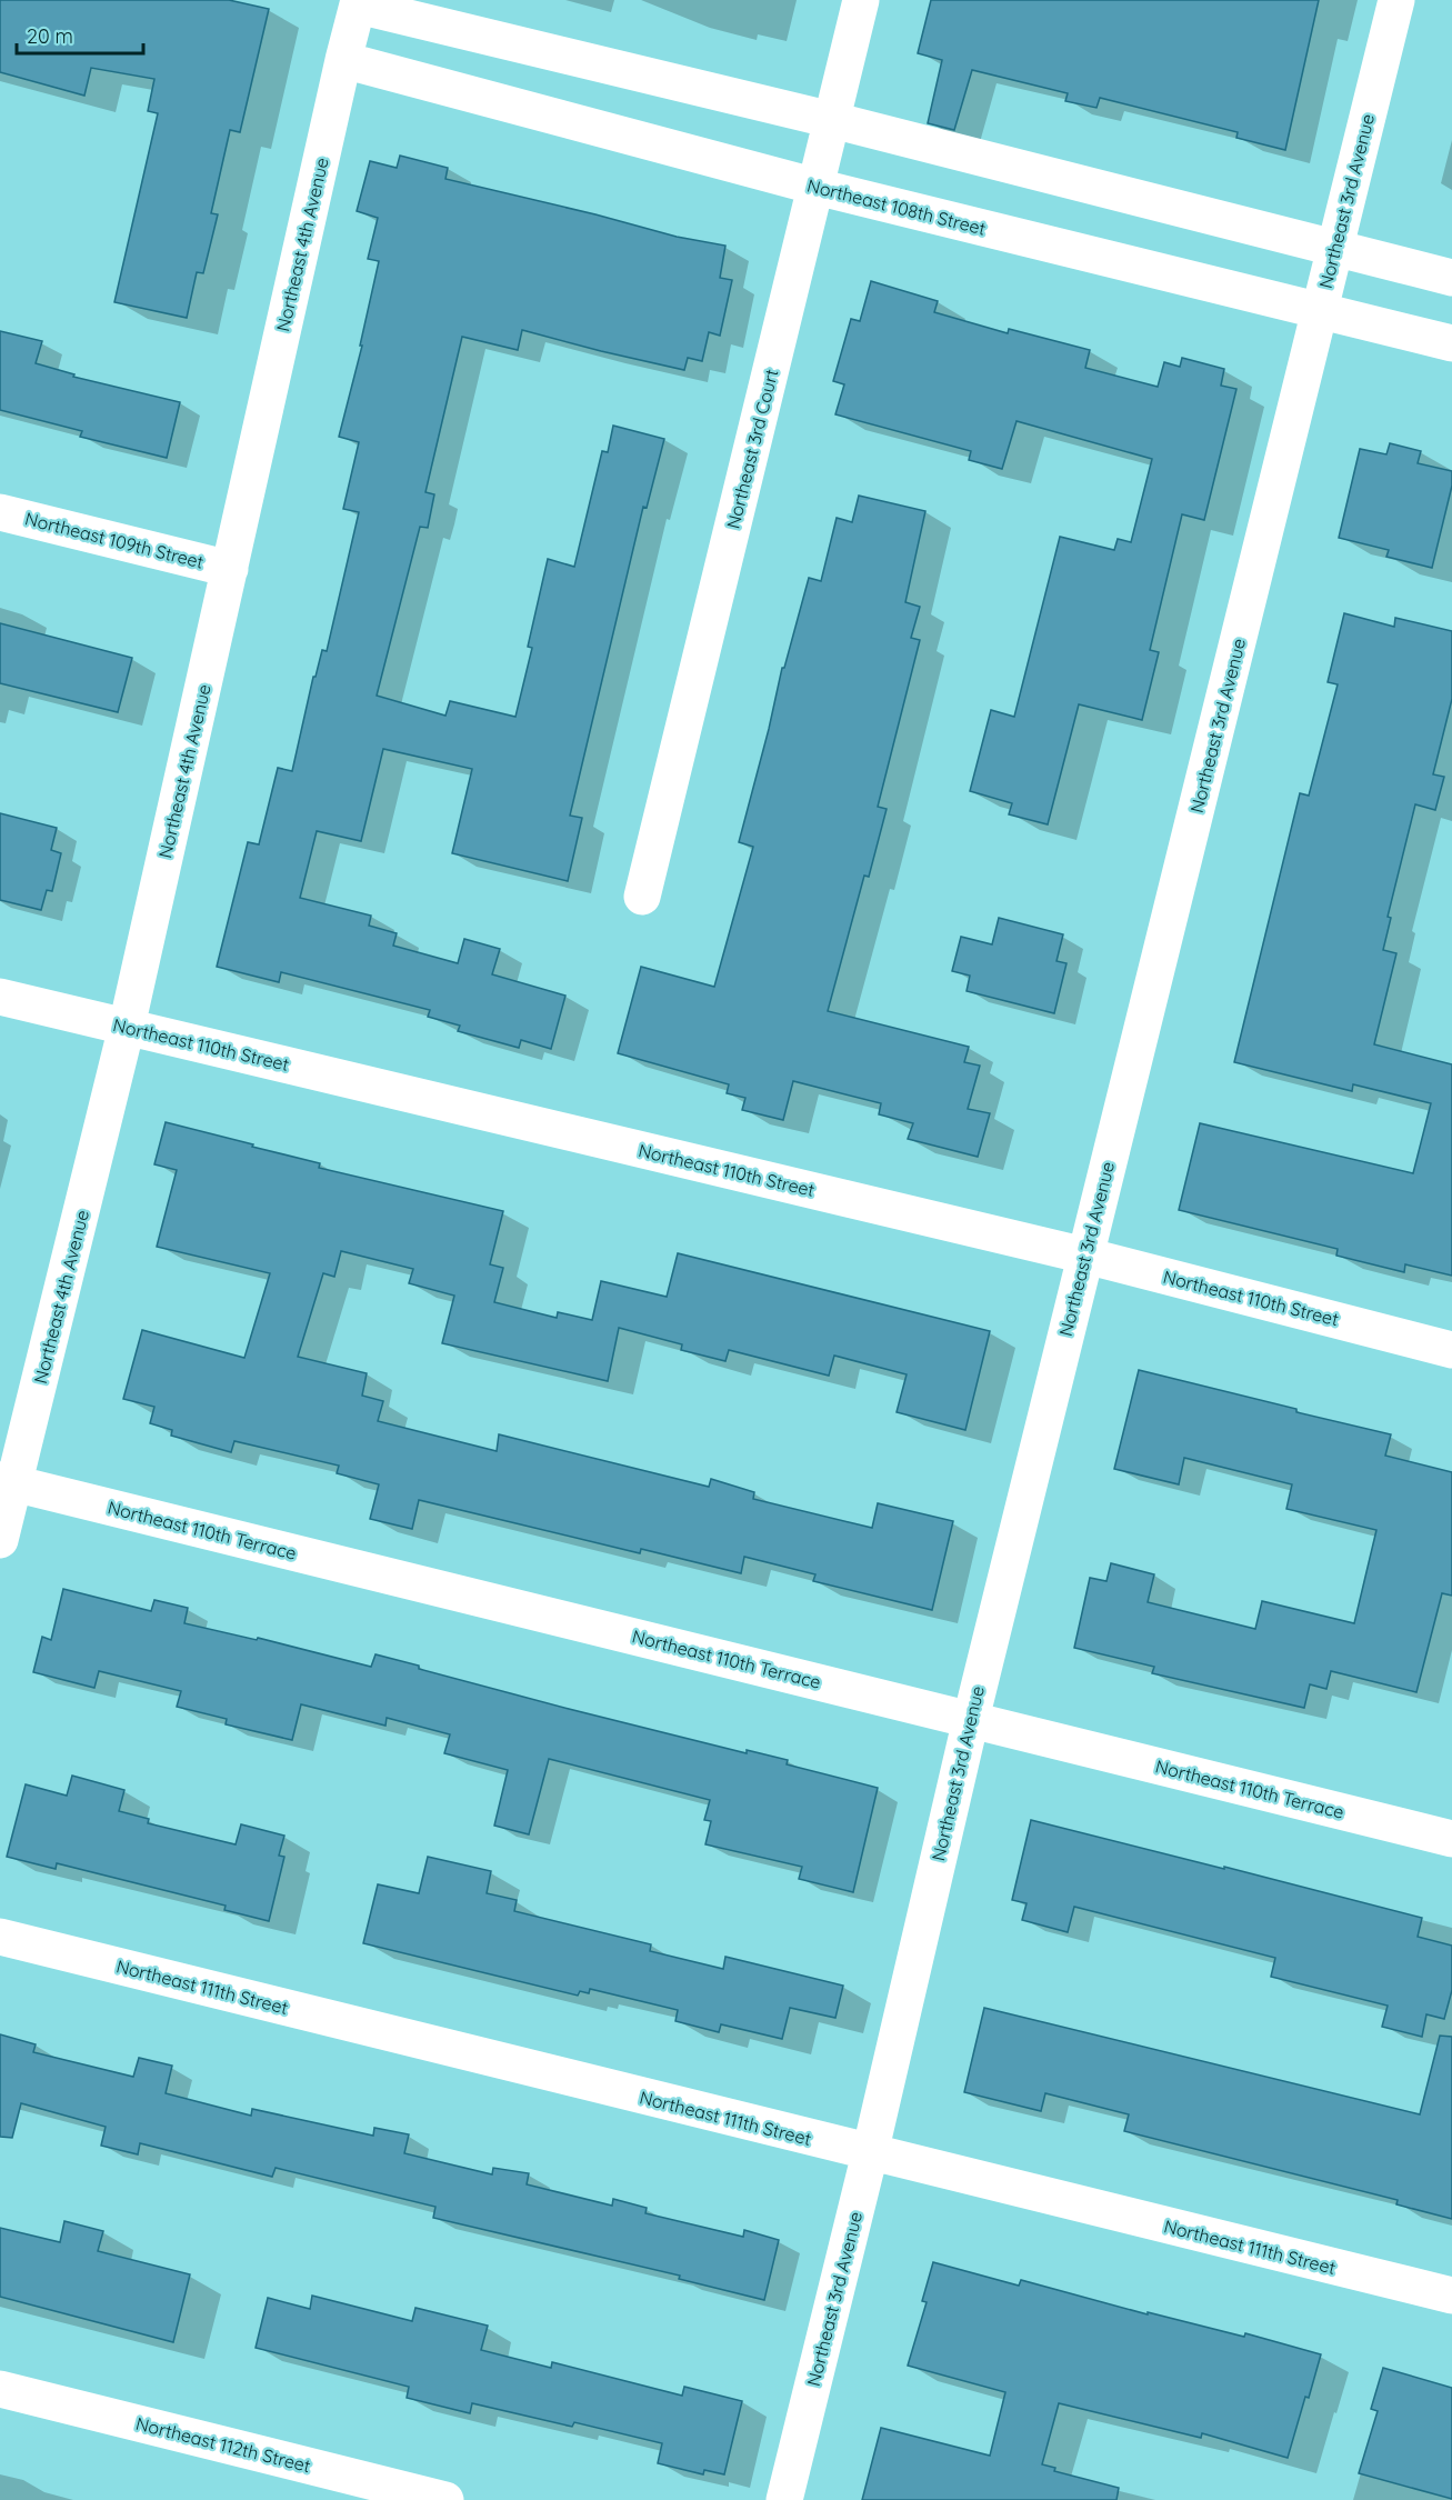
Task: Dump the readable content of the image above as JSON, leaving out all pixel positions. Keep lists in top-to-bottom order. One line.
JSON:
{"streets":{"street":["Northeast 3rd Avenue","Northeast 108th Street","Northeast 4th Avenue","Northeast 3rd Court","Northeast 109th Street","Northeast 110th Street","Northeast 110th Terrace","Northeast 111th Street","Northeast 112th Street"]},"crossings":[["Northeast 3rd Avenue","Northeast 108th Street"],["Northeast 3rd Avenue","Northeast 110th Street"],["Northeast 3rd Avenue","Northeast 110th Terrace"],["Northeast 3rd Avenue","Northeast 111th Street"],["Northeast 108th Street","Northeast 4th Avenue"],["Northeast 108th Street","Northeast 3rd Court"],["Northeast 4th Avenue","Northeast 109th Street"],["Northeast 4th Avenue","Northeast 110th Street"],["Northeast 4th Avenue","Northeast 110th Terrace"]],"scale_bar":"20 m"}
